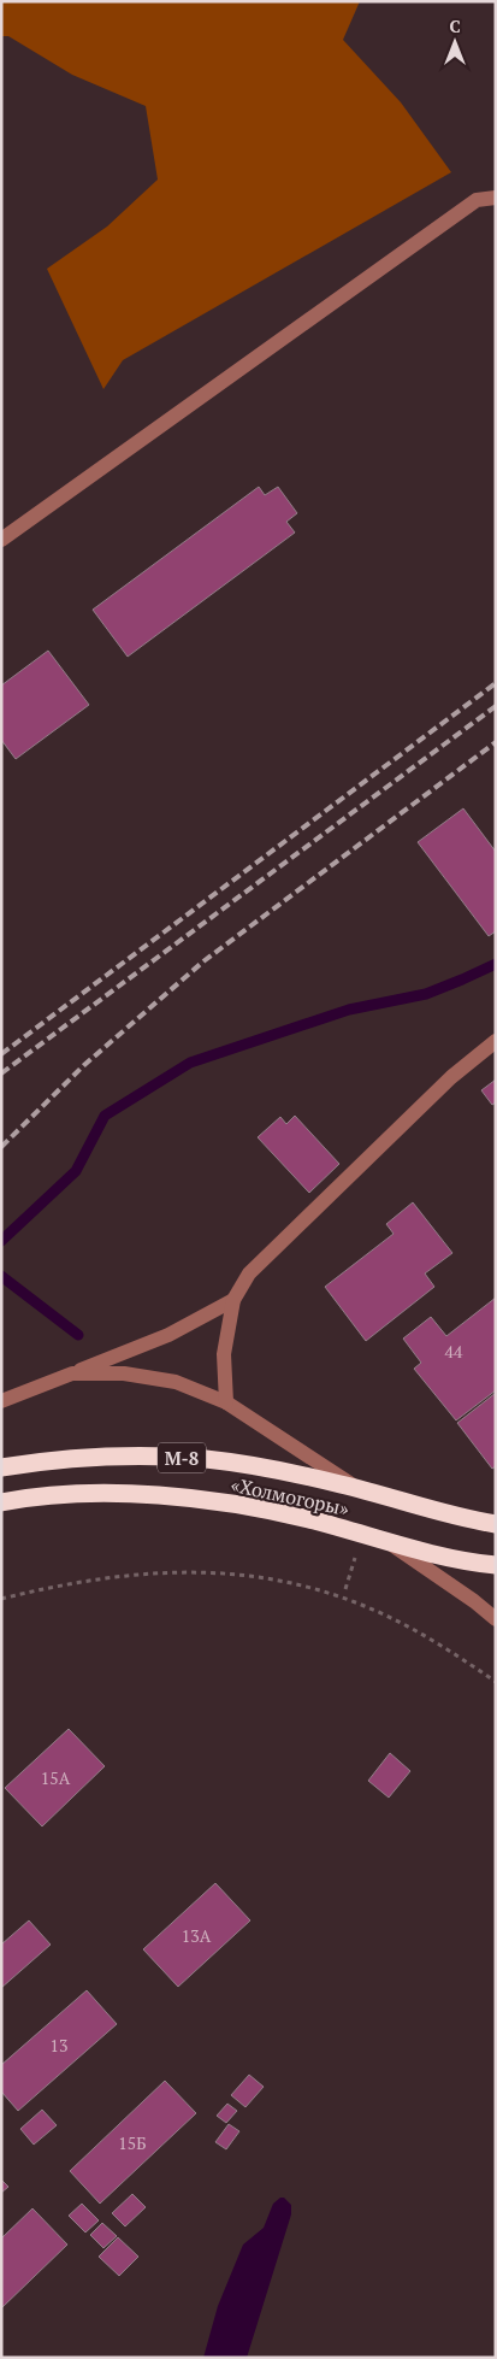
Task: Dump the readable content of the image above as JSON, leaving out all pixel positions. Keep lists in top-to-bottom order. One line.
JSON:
{"streets":{"highway":["М-8","«Холмогоры»"]},"house_numbers":["44","15А","13А","13","15Б"],"north":"top"}
